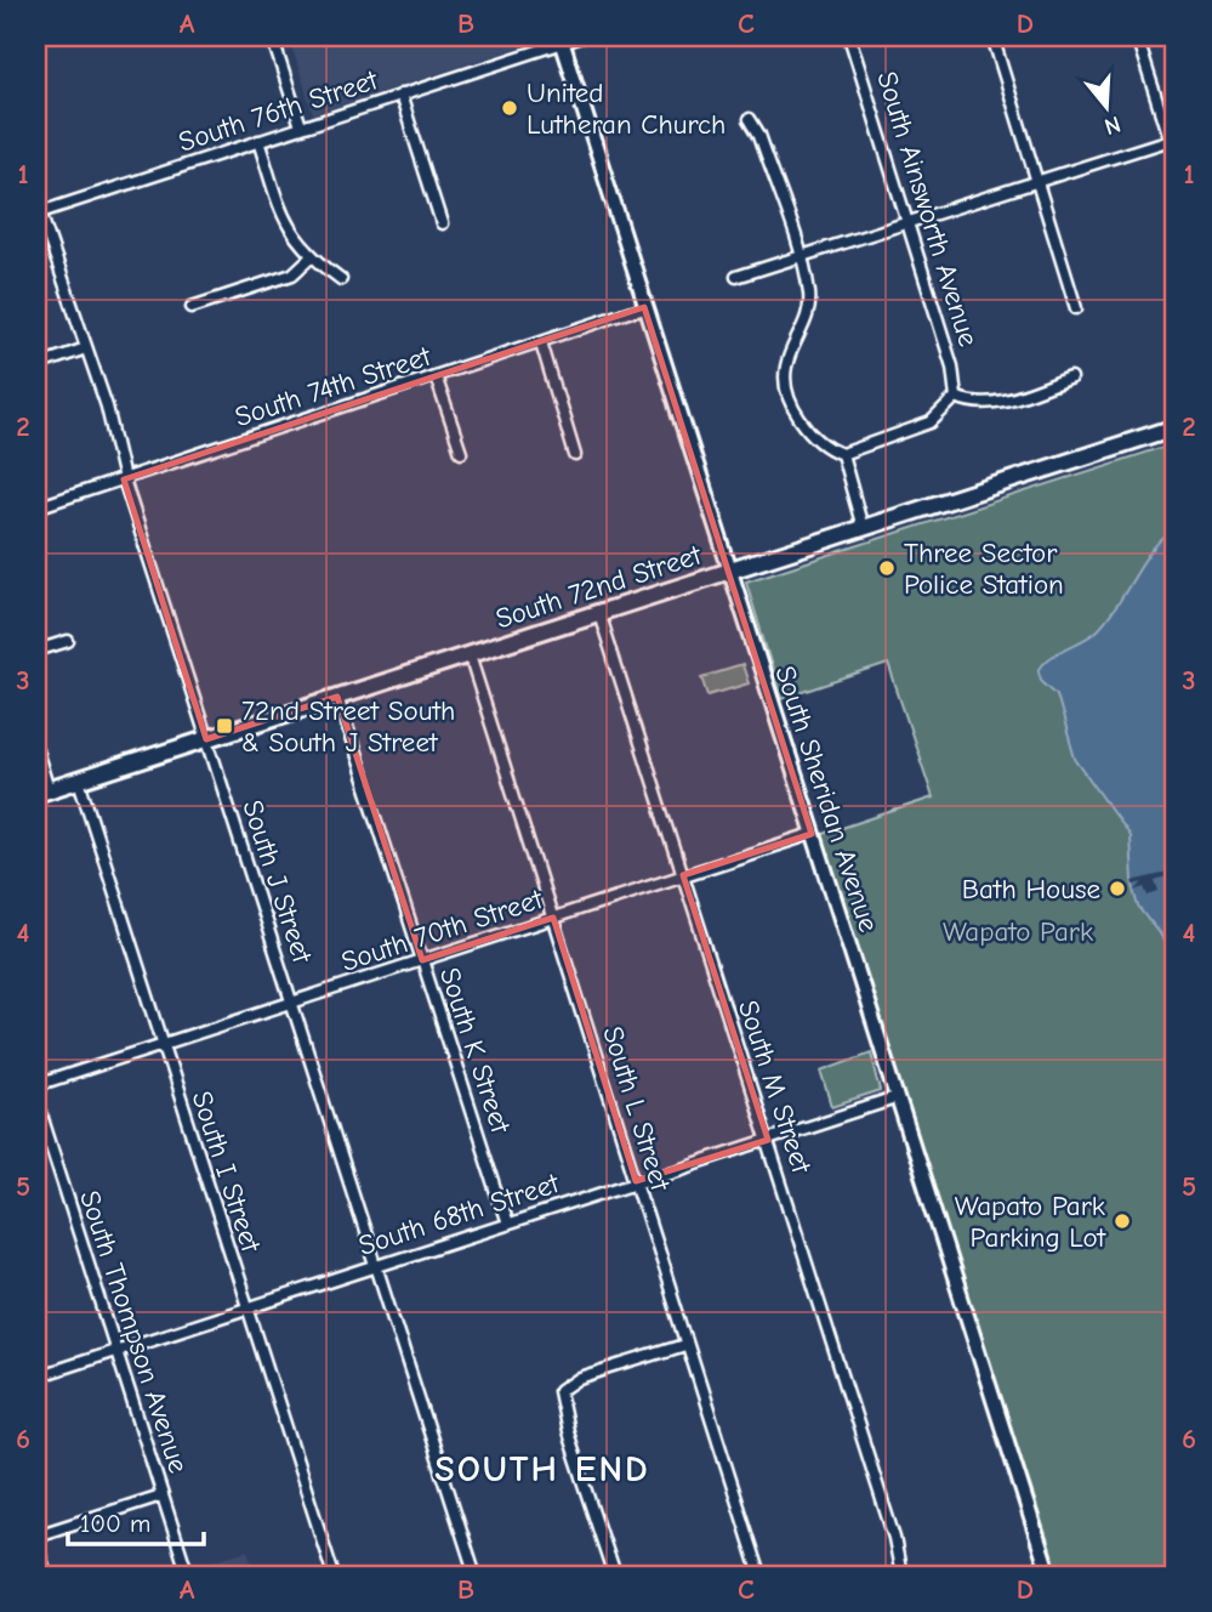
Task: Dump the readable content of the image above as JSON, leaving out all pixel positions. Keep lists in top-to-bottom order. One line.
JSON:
{"streets":{"main road":["South 72nd Street"],"street":["South 76th Street","South Ainsworth Avenue","South 74th Street","South Sheridan Avenue","South J Street","South 70th Street","South K Street","South M Street","South L Street","South I Street","South 68th Street","South Thompson Avenue"]},"crossings":[["South 76th Street","South Sheridan Avenue"],["South 76th Street","South J Street"],["South 74th Street","South Sheridan Avenue"],["South 74th Street","South J Street"],["South 72nd Street","South Sheridan Avenue"],["South 72nd Street","South J Street"],["South 72nd Street","South K Street"],["South 72nd Street","South M Street"],["South 72nd Street","South L Street"],["South 72nd Street","South I Street"],["South Sheridan Avenue","South 70th Street"],["South Sheridan Avenue","South 68th Street"],["South J Street","South 70th Street"],["South J Street","South 68th Street"],["South 70th Street","South K Street"],["South 70th Street","South M Street"],["South 70th Street","South L Street"],["South 70th Street","South I Street"],["South K Street","South 68th Street"],["South M Street","South 68th Street"],["South L Street","South 68th Street"],["South I Street","South 68th Street"],["South 68th Street","South Thompson Avenue"]],"districts":["SOUTH END"],"parks":["Wapato Park"],"places":{"other":["United Lutheran Church","Three Sector Police Station","Bath House","Wapato Park Parking Lot"],"transit":["72nd Street South & South J Street"]},"scale_bar":"100 m","north":"bottom","grid":{"columns":["A","B","C","D"],"rows":["1","2","3","4","5","6"]}}
